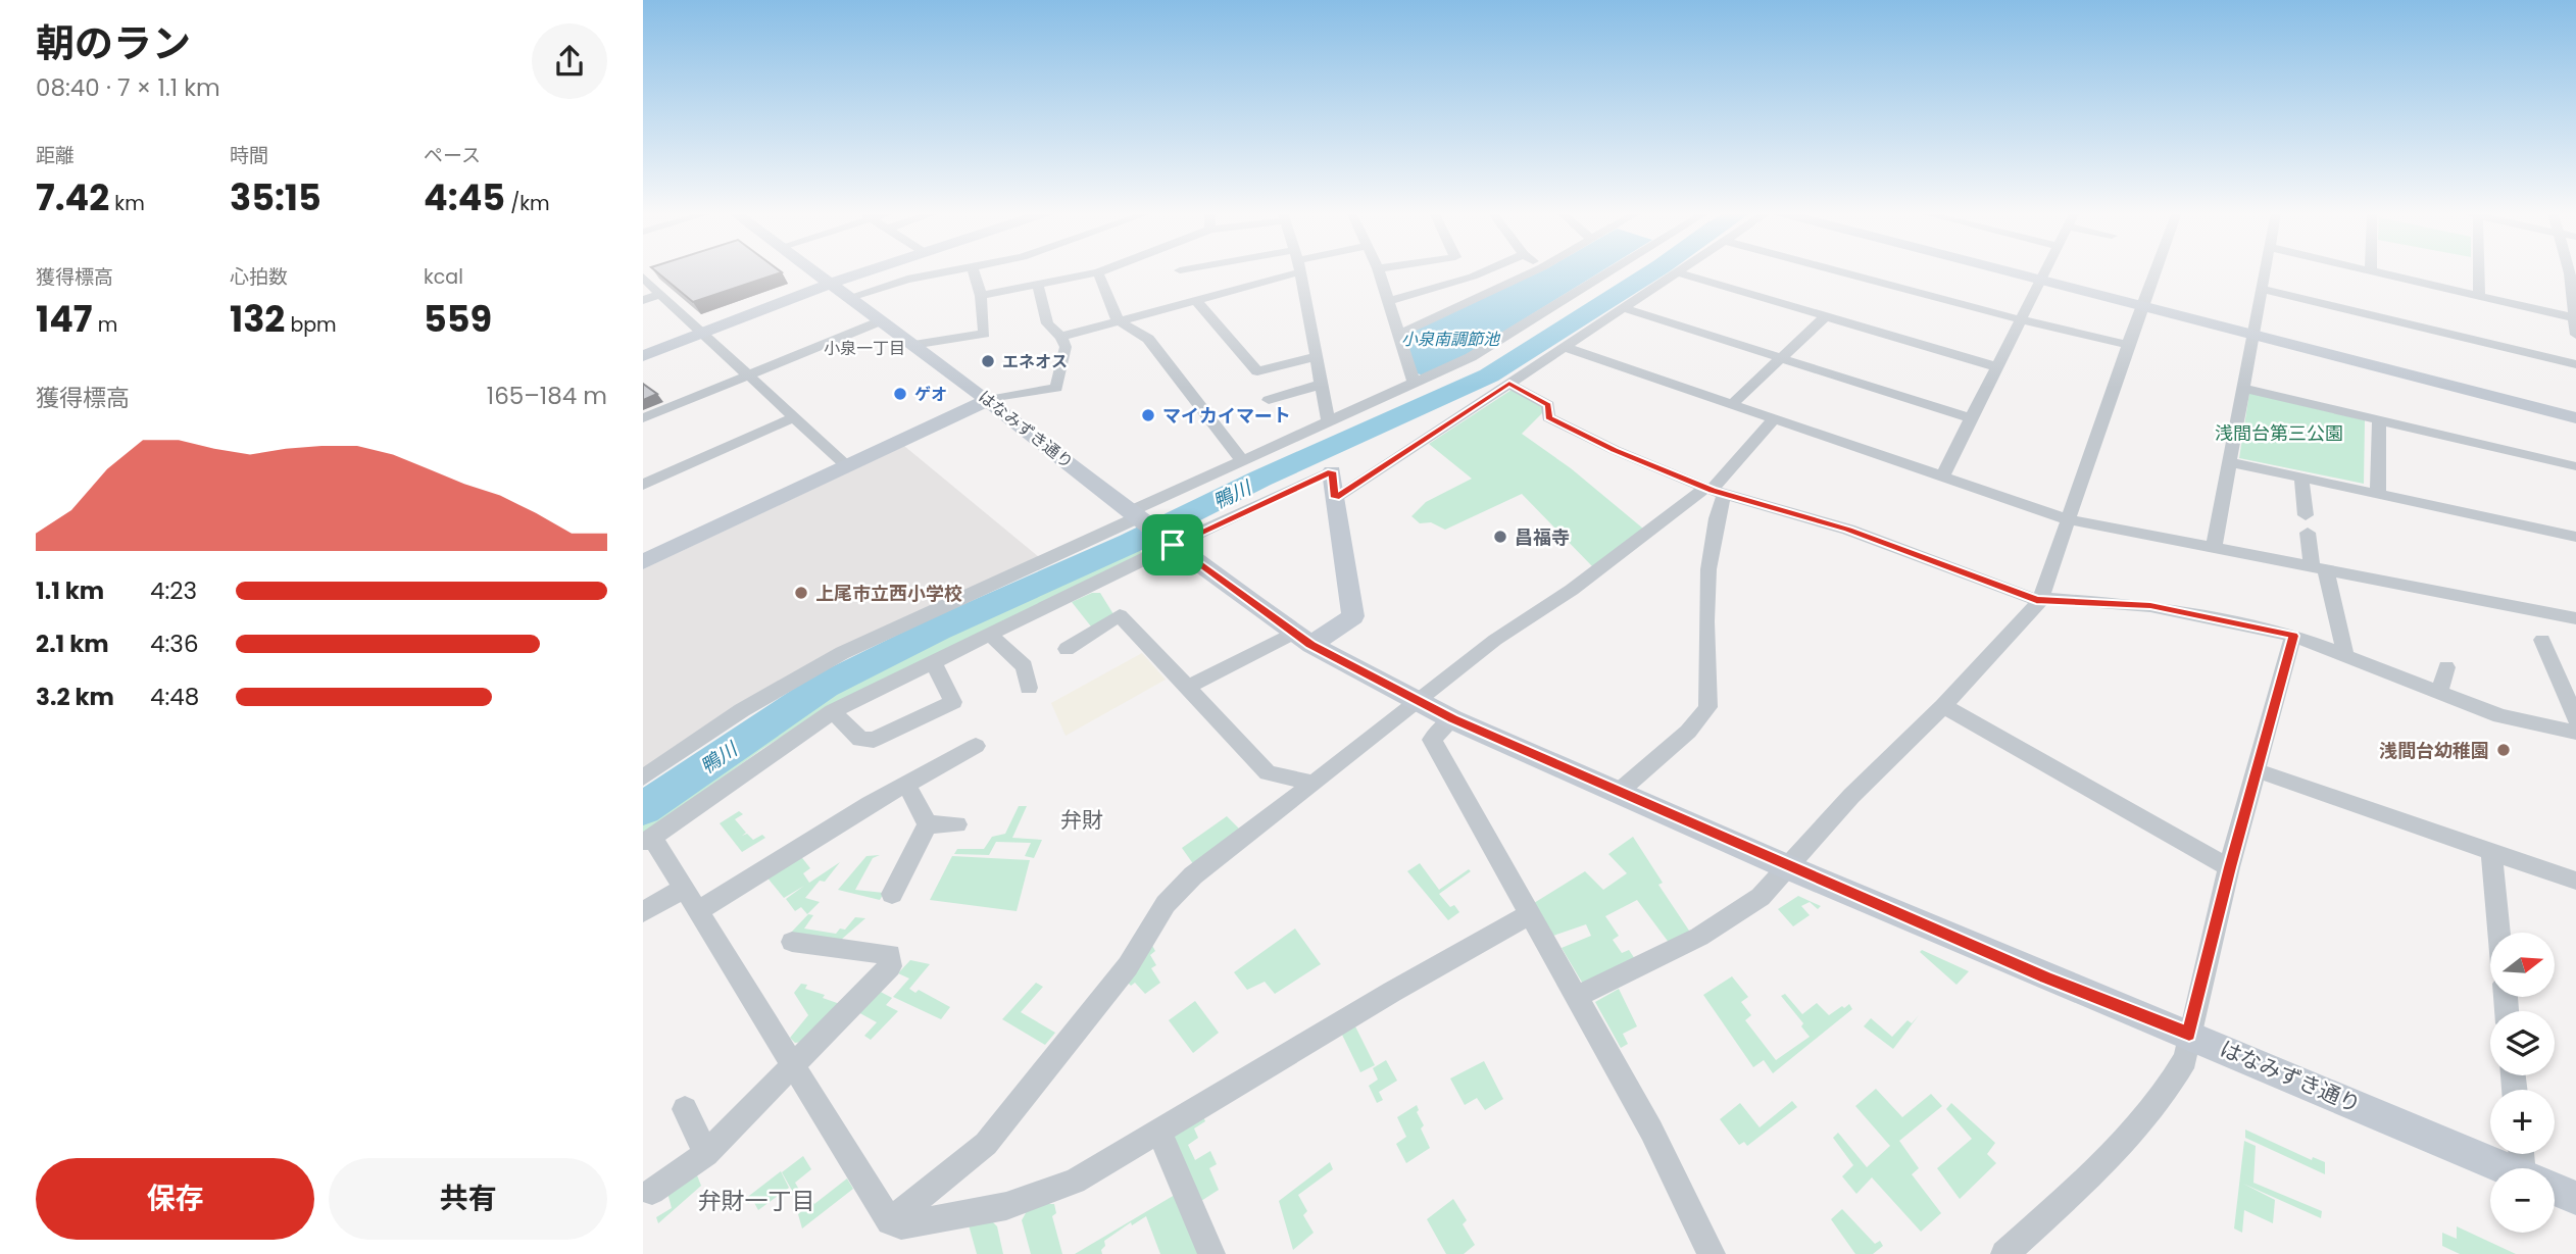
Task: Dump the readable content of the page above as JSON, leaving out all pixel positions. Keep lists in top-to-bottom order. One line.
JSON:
{"streets":{"street":["はなみずき通り"]},"districts":["小泉一丁目","弁財","弁財一丁目"],"water":["小泉南調節池","鴨川"],"parks":["浅間台第三公園"],"places":["エネオス","ゲオ","マイカイマート","昌福寺","上尾市立西小学校","浅間台幼稚園"],"north":"right","page":{"heading":["朝のラン","08:40 · 7 × 1.1 km"],"stats":[["距離","7.42 km"],["時間","35:15"],["ペース","4:45 /km"],["獲得標高","147 m"],["心拍数","132 bpm"],["kcal","559"]],"chart":["獲得標高","165–184 m"],"list":[{"name":"1.1 km","note":"4:23"},{"name":"2.1 km","note":"4:36"},{"name":"3.2 km","note":"4:48"}],"map_buttons":["+","−"],"buttons":["保存","共有"]}}
